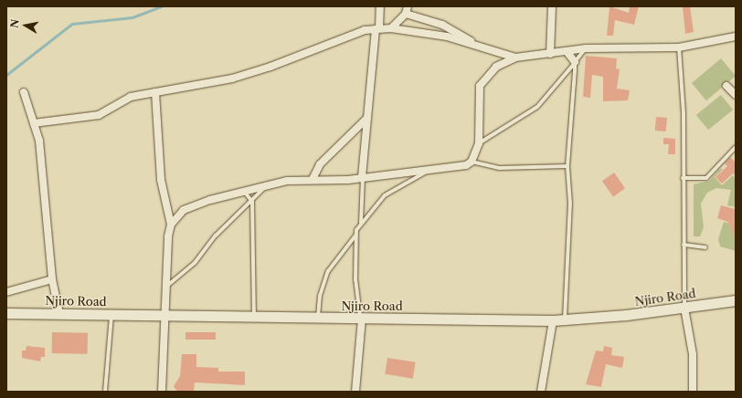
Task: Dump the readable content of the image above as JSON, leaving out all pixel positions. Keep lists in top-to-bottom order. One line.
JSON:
{"streets":{"street":["Njiro Road"]},"north":"left"}
